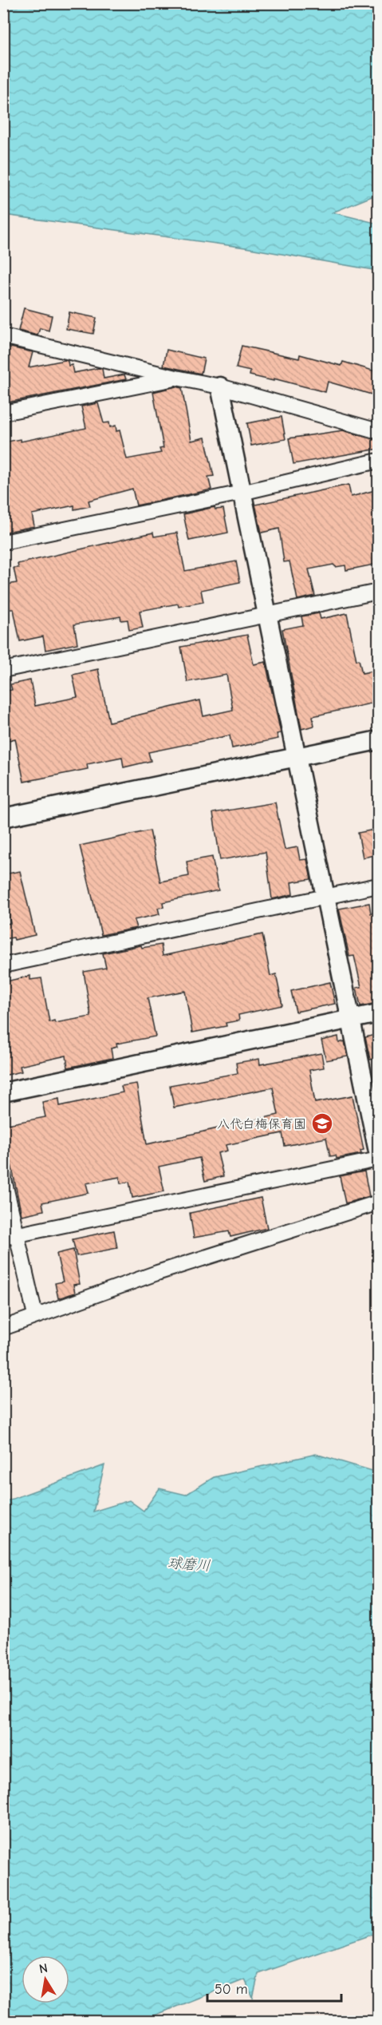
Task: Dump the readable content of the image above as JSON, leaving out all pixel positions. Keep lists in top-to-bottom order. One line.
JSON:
{"water":["球磨川"],"places":{"school or university":["八代白梅保育園"]},"scale_bar":"50 m","north":"top"}
